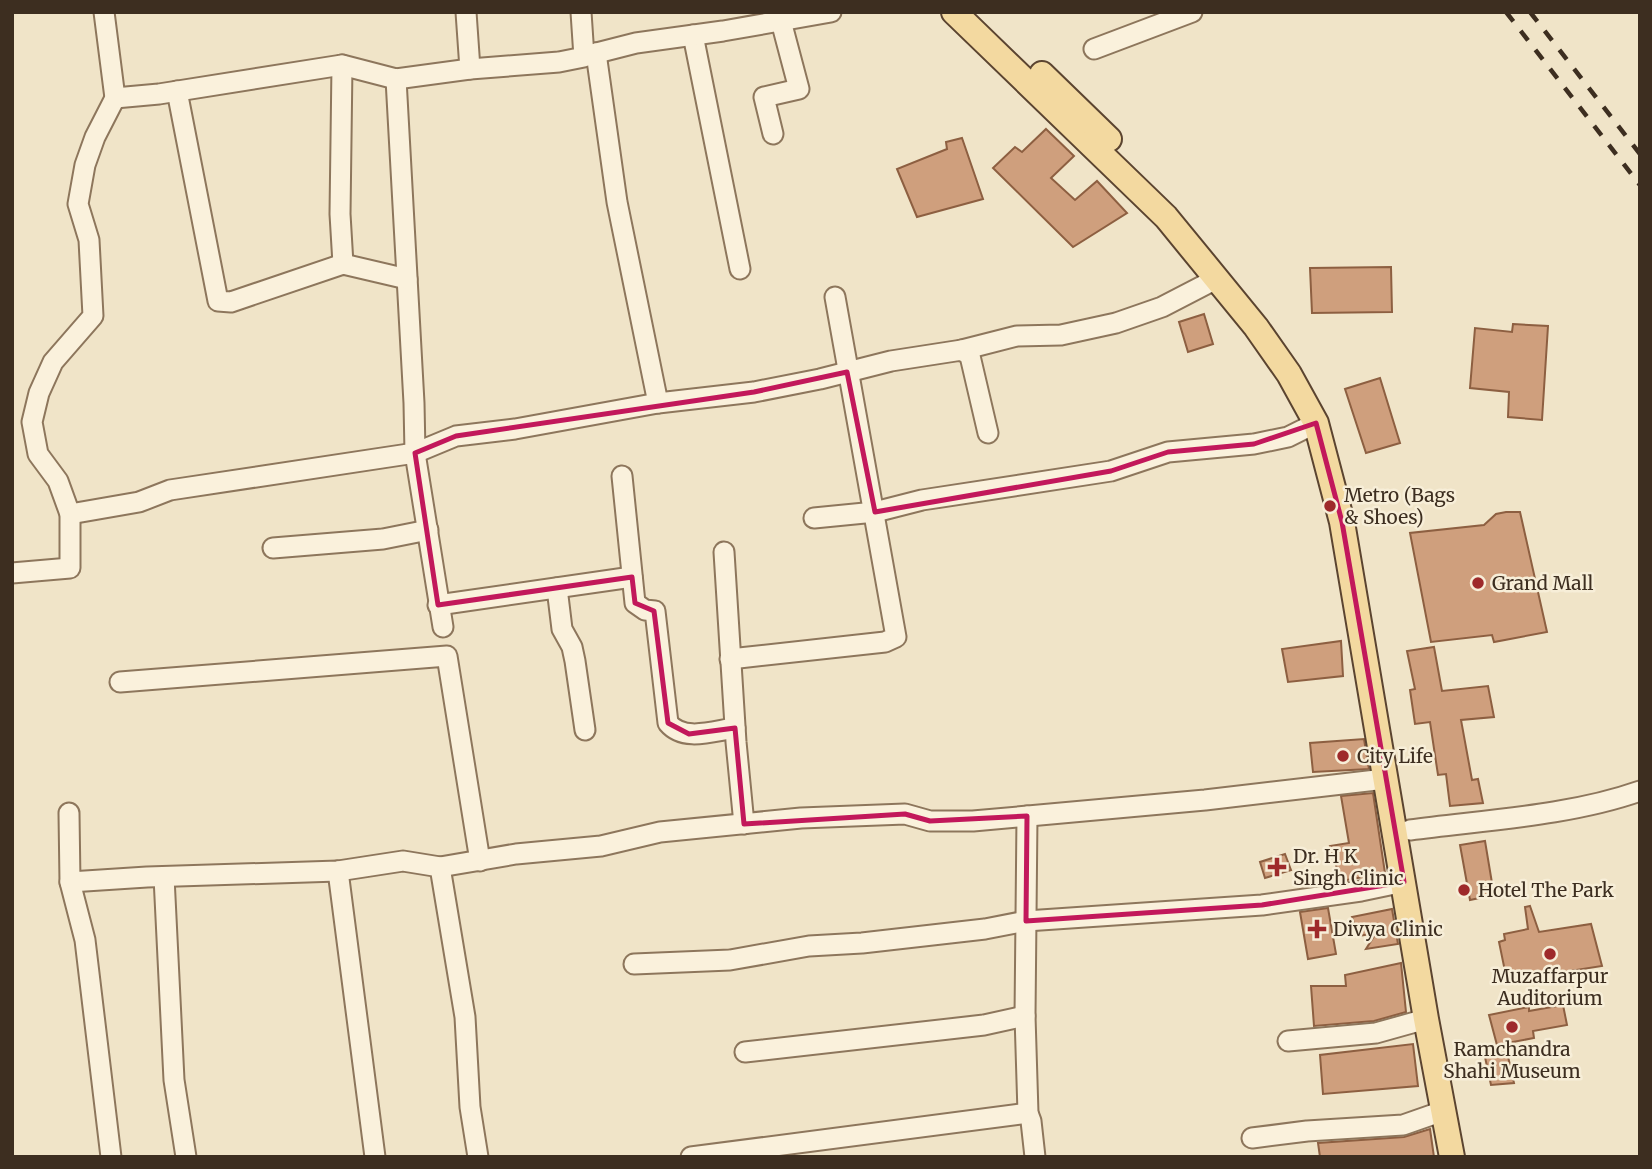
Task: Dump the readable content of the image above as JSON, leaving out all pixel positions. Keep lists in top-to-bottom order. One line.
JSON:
{"places":{"other":["Metro (Bags & Shoes)","Grand Mall","City Life","Hotel The Park","Muzaffarpur Auditorium","Ramchandra Shahi Museum"],"health":["Dr. H K Singh Clinic","Divya Clinic"]}}
